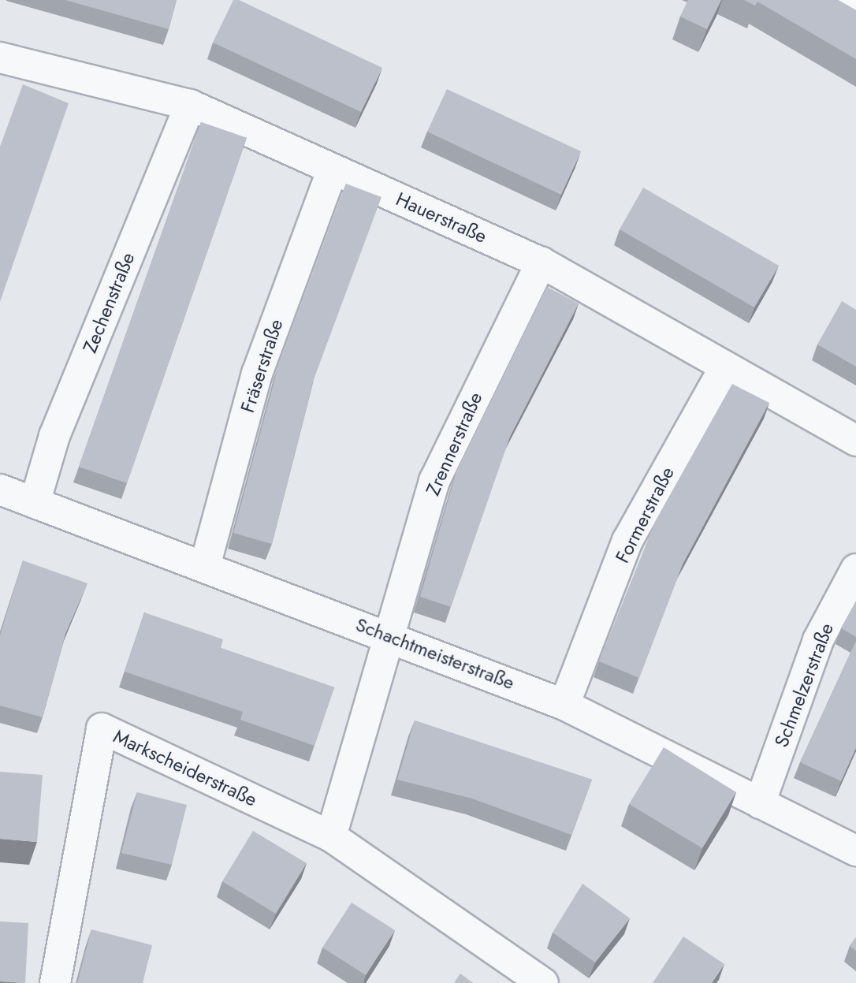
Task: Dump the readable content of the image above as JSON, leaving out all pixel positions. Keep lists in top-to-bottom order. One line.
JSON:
{"streets":{"street":["Hauerstraße","Zechenstraße","Fräserstraße","Zrennerstraße","Formerstraße","Schachtmeisterstraße","Schmelzerstraße","Markscheiderstraße"]},"crossings":[["Hauerstraße","Zechenstraße"],["Hauerstraße","Fräserstraße"],["Hauerstraße","Zrennerstraße"],["Hauerstraße","Formerstraße"],["Zechenstraße","Schachtmeisterstraße"],["Fräserstraße","Schachtmeisterstraße"],["Zrennerstraße","Schachtmeisterstraße"],["Formerstraße","Schachtmeisterstraße"],["Schachtmeisterstraße","Schmelzerstraße"]]}
